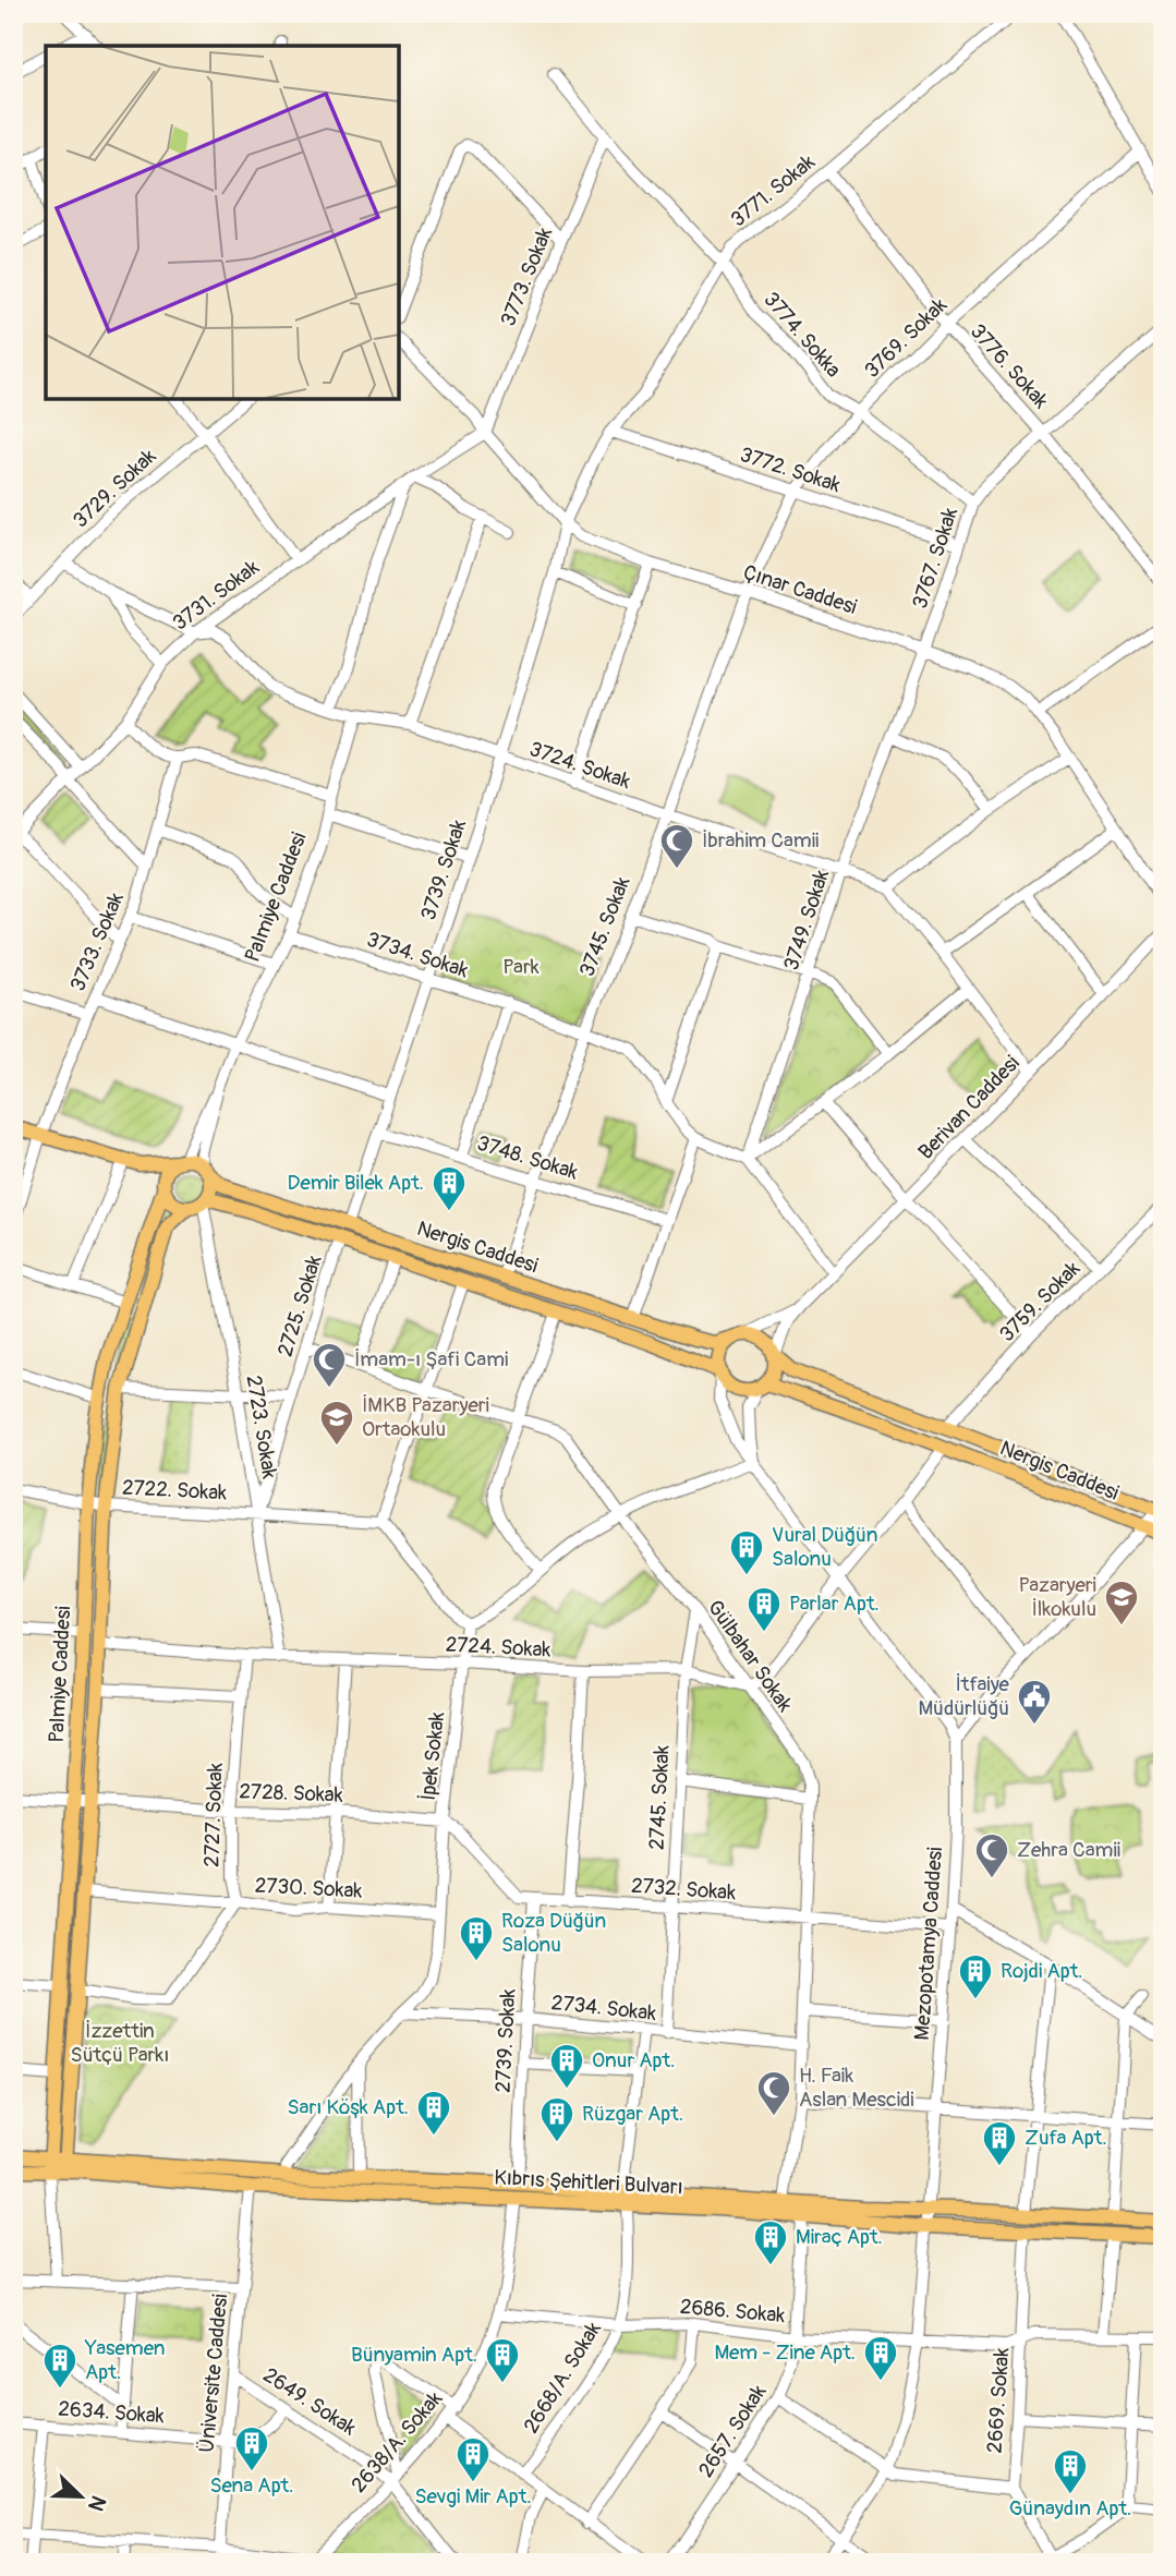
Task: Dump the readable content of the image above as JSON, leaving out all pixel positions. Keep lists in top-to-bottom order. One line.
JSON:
{"streets":{"main road":["Palmiye Caddesi","Nergis Caddesi","Kıbrıs Şehitleri Bulvarı"],"street":["3771. Sokak","3773. Sokak","3774. Sokka","3769. Sokak","3776. Sokak","3772. Sokak","3729. Sokak","3767. Sokak","Çınar Caddesi","3731. Sokak","3724. Sokak","3739. Sokak","3749. Sokak","3745. Sokak","3733. Sokak","3734. Sokak","Berivan Caddesi","3748. Sokak","3759. Sokak","2725. Sokak","2723. Sokak","2722. Sokak","2724. Sokak","Gülbahar Sokak","İpek Sokak","2728. Sokak","2745. Sokak","2727. Sokak","2730. Sokak","2732. Sokak","Mezopotamya Caddesi","2734. Sokak","2739. Sokak","2686. Sokak","Üniversite Caddesi","2668/A. Sokak","2669. Sokak","2649. Sokak","2634. Sokak","2657. Sokak","2638/A. Sokak"]},"crossings":[["3771. Sokak","3774. Sokka"],["3771. Sokak","3776. Sokak"],["3771. Sokak","3772. Sokak"],["3771. Sokak","Çınar Caddesi"],["3771. Sokak","3739. Sokak"],["3773. Sokak","3774. Sokka"],["3773. Sokak","Çınar Caddesi"],["3773. Sokak","3731. Sokak"],["3774. Sokka","3769. Sokak"],["3774. Sokka","3767. Sokak"],["3769. Sokak","3776. Sokak"],["3769. Sokak","3772. Sokak"],["3769. Sokak","Çınar Caddesi"],["3769. Sokak","3745. Sokak"],["3776. Sokak","3767. Sokak"],["3772. Sokak","3767. Sokak"],["3729. Sokak","3724. Sokak"],["3767. Sokak","Çınar Caddesi"],["3767. Sokak","3749. Sokak"],["Çınar Caddesi","3731. Sokak"],["Çınar Caddesi","3739. Sokak"],["Çınar Caddesi","3749. Sokak"],["Çınar Caddesi","3745. Sokak"],["3731. Sokak","3724. Sokak"],["3724. Sokak","3739. Sokak"],["3724. Sokak","Palmiye Caddesi"],["3724. Sokak","3749. Sokak"],["3724. Sokak","3745. Sokak"],["3739. Sokak","3734. Sokak"],["3739. Sokak","3748. Sokak"],["3739. Sokak","Nergis Caddesi"],["Palmiye Caddesi","3734. Sokak"],["Palmiye Caddesi","Nergis Caddesi"],["Palmiye Caddesi","2723. Sokak"],["Palmiye Caddesi","2722. Sokak"],["Palmiye Caddesi","2724. Sokak"],["Palmiye Caddesi","2728. Sokak"],["Palmiye Caddesi","2730. Sokak"],["Palmiye Caddesi","Kıbrıs Şehitleri Bulvarı"],["3749. Sokak","3734. Sokak"],["3745. Sokak","3734. Sokak"],["3745. Sokak","3748. Sokak"],["3745. Sokak","Nergis Caddesi"],["Nergis Caddesi","3759. Sokak"],["Nergis Caddesi","2725. Sokak"],["Nergis Caddesi","2723. Sokak"],["2725. Sokak","2723. Sokak"],["2725. Sokak","2722. Sokak"],["2725. Sokak","Gülbahar Sokak"],["2723. Sokak","2722. Sokak"],["2723. Sokak","2724. Sokak"],["2724. Sokak","Gülbahar Sokak"],["2724. Sokak","İpek Sokak"],["2724. Sokak","2745. Sokak"],["2724. Sokak","2727. Sokak"],["Gülbahar Sokak","2745. Sokak"],["Gülbahar Sokak","2732. Sokak"],["Gülbahar Sokak","2734. Sokak"],["Gülbahar Sokak","Kıbrıs Şehitleri Bulvarı"],["İpek Sokak","2728. Sokak"],["İpek Sokak","2730. Sokak"],["İpek Sokak","2732. Sokak"],["İpek Sokak","2734. Sokak"],["İpek Sokak","Kıbrıs Şehitleri Bulvarı"],["2728. Sokak","2727. Sokak"],["2728. Sokak","2732. Sokak"],["2745. Sokak","2732. Sokak"],["2745. Sokak","2734. Sokak"],["2727. Sokak","2730. Sokak"],["2732. Sokak","Mezopotamya Caddesi"],["2732. Sokak","2739. Sokak"],["Mezopotamya Caddesi","Kıbrıs Şehitleri Bulvarı"],["Mezopotamya Caddesi","2686. Sokak"],["2734. Sokak","2739. Sokak"],["2734. Sokak","2668/A. Sokak"],["2739. Sokak","Kıbrıs Şehitleri Bulvarı"],["Kıbrıs Şehitleri Bulvarı","Üniversite Caddesi"],["Kıbrıs Şehitleri Bulvarı","2668/A. Sokak"],["Kıbrıs Şehitleri Bulvarı","2669. Sokak"],["Kıbrıs Şehitleri Bulvarı","2657. Sokak"],["Kıbrıs Şehitleri Bulvarı","2638/A. Sokak"],["2686. Sokak","2668/A. Sokak"],["2686. Sokak","2669. Sokak"],["2686. Sokak","2657. Sokak"],["2686. Sokak","2638/A. Sokak"],["Üniversite Caddesi","2649. Sokak"],["Üniversite Caddesi","2634. Sokak"],["2649. Sokak","2634. Sokak"],["2649. Sokak","2638/A. Sokak"]],"parks":["Park","İzzettin Sütçü Parkı"],"places":{"mosque":["İbrahim Camii","İmam-ı Şafi Cami","Zehra Camii","H. Faik Aslan Mescidi"],"building":["Demir Bilek Apt.","Vural Düğün Salonu","Parlar Apt.","Roza Düğün Salonu","Rojdi Apt.","Onur Apt.","Sarı Köşk Apt.","Rüzgar Apt.","Zufa Apt.","Miraç Apt.","Mem - Zine Apt.","Bünyamin Apt.","Yasemen Apt.","Sena Apt.","Sevgi Mir Apt.","Günaydın Apt."],"school or university":["İMKB Pazaryeri Ortaokulu","Pazaryeri İlkokulu"],"public building":["İtfaiye Müdürlüğü"]},"north":"bottom right"}
